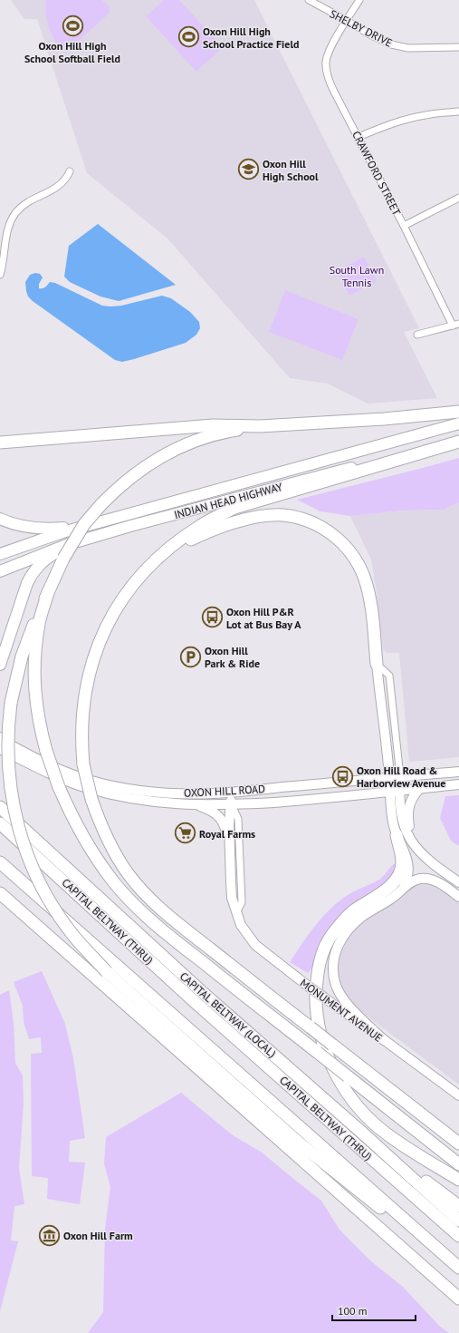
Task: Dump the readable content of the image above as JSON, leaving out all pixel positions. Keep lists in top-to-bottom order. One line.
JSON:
{"streets":{"highway":["INDIAN HEAD HIGHWAY","CAPITAL BELTWAY (THRU)","CAPITAL BELTWAY (LOCAL)"],"main road":["OXON HILL ROAD","MONUMENT AVENUE"],"street":["SHELBY DRIVE","CRAWFORD STREET"]},"crossings":[["SHELBY DRIVE","CRAWFORD STREET"],["OXON HILL ROAD","MONUMENT AVENUE"]],"parks":["South Lawn Tennis"],"places":{"sports":["Oxon Hill High School Softball Field","Oxon Hill High School Practice Field"],"school or university":["Oxon Hill High School"],"bus stop":["Oxon Hill P&R Lot at Bus Bay A","Oxon Hill Road & Harborview Avenue"],"parking":["Oxon Hill Park & Ride"],"supermarket":["Royal Farms"],"museum":["Oxon Hill Farm"]},"scale_bar":"100 m"}
